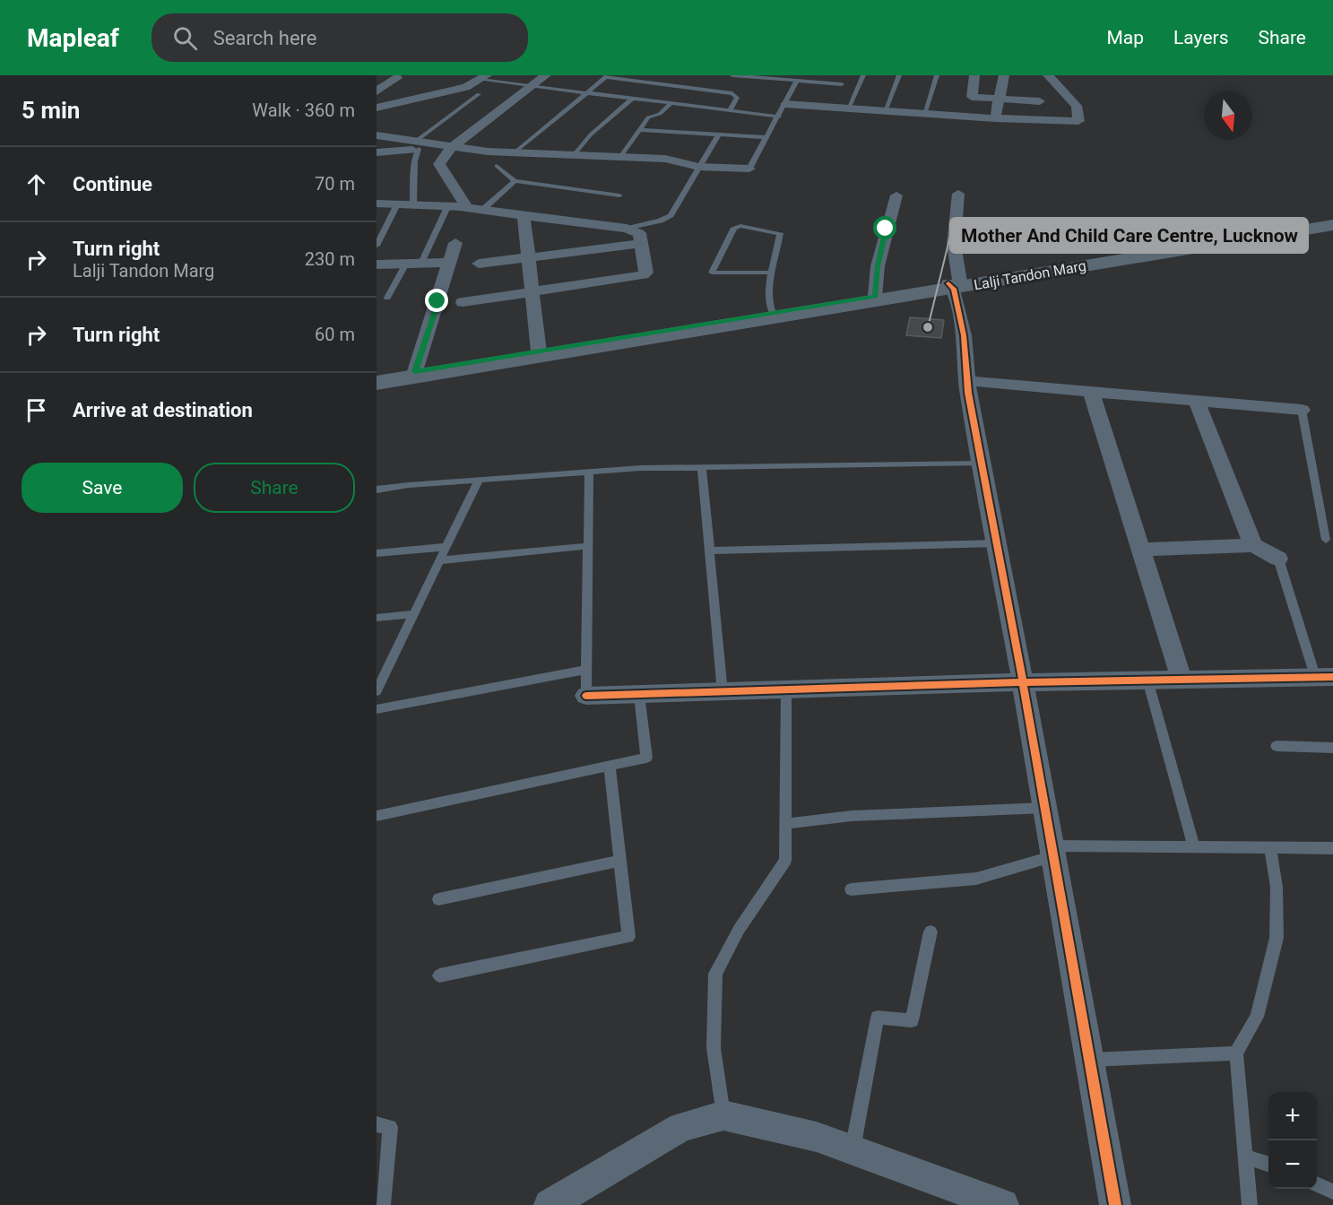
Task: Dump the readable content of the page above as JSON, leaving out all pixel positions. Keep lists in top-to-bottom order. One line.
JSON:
{"streets":{"main road":["Lalji Tandon Marg"]},"places":["Mother And Child Care Centre, Lucknow"],"north":"bottom","page":{"header":"Mapleaf","search":"Search here","nav":["Map","Layers","Share"],"heading":["5 min","Walk · 360 m"],"list":[["Continue","70 m"],["Turn right","Lalji Tandon Marg","230 m"],["Turn right","60 m"],"Arrive at destination"],"buttons":["Save","Share"],"map_buttons":["+","−"]}}
